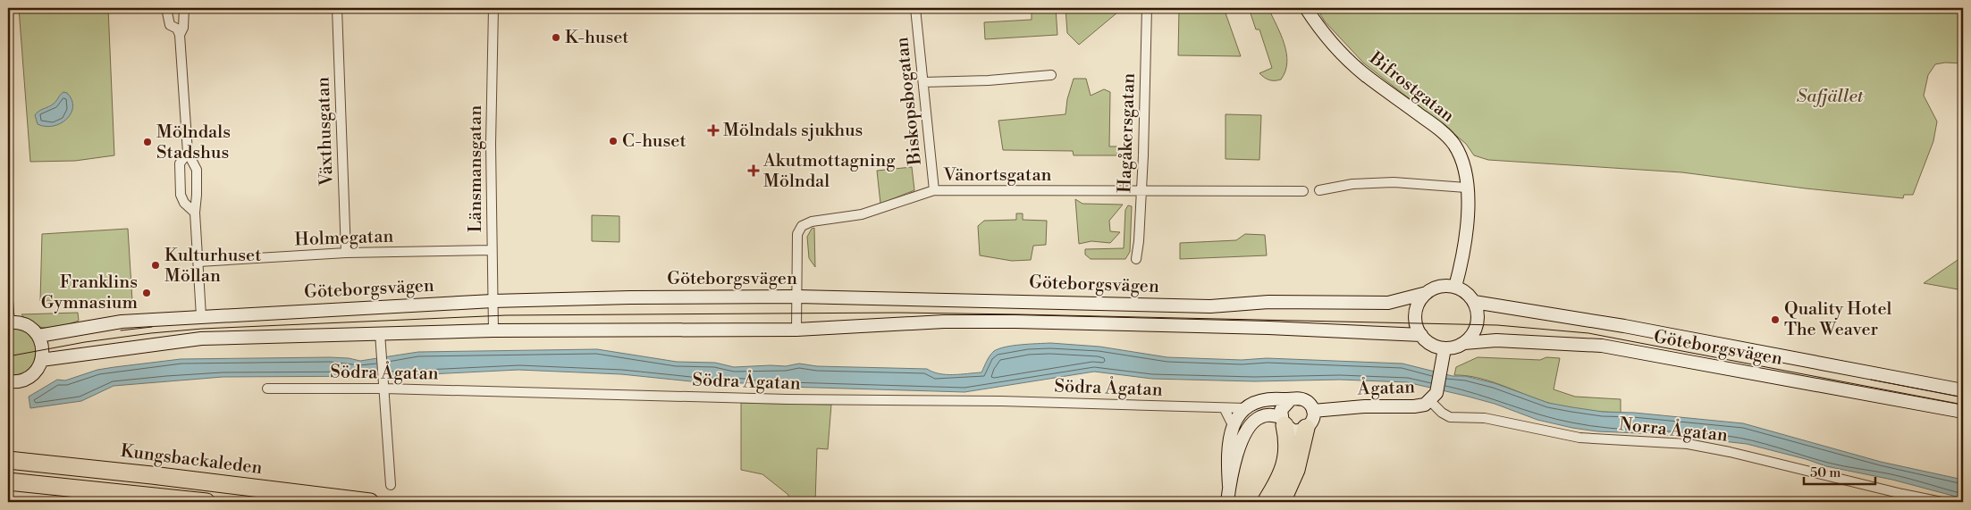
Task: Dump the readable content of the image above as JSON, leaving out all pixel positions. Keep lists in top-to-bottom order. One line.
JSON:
{"streets":{"highway":["Kungsbackaleden"],"main road":["Bifrostgatan","Göteborgsvägen","Ågatan"],"street":["Biskopsbogatan","Växthusgatan","Hagåkersgatan","Länsmansgatan","Vänortsgatan","Holmegatan","Södra Ågatan","Norra Ågatan"]},"crossings":[["Bifrostgatan","Göteborgsvägen"],["Bifrostgatan","Ågatan"],["Biskopsbogatan","Vänortsgatan"],["Växthusgatan","Holmegatan"],["Hagåkersgatan","Vänortsgatan"],["Länsmansgatan","Holmegatan"],["Länsmansgatan","Göteborgsvägen"],["Vänortsgatan","Göteborgsvägen"],["Göteborgsvägen","Ågatan"],["Ågatan","Norra Ågatan"]],"parks":["Safjället"],"places":{"other":["K-huset","C-huset","Mölndals Stadshus","Kulturhuset Möllan","Franklins Gymnasium","Quality Hotel The Weaver"],"health":["Mölndals sjukhus","Akutmottagning Mölndal"]},"scale_bar":"50 m"}
